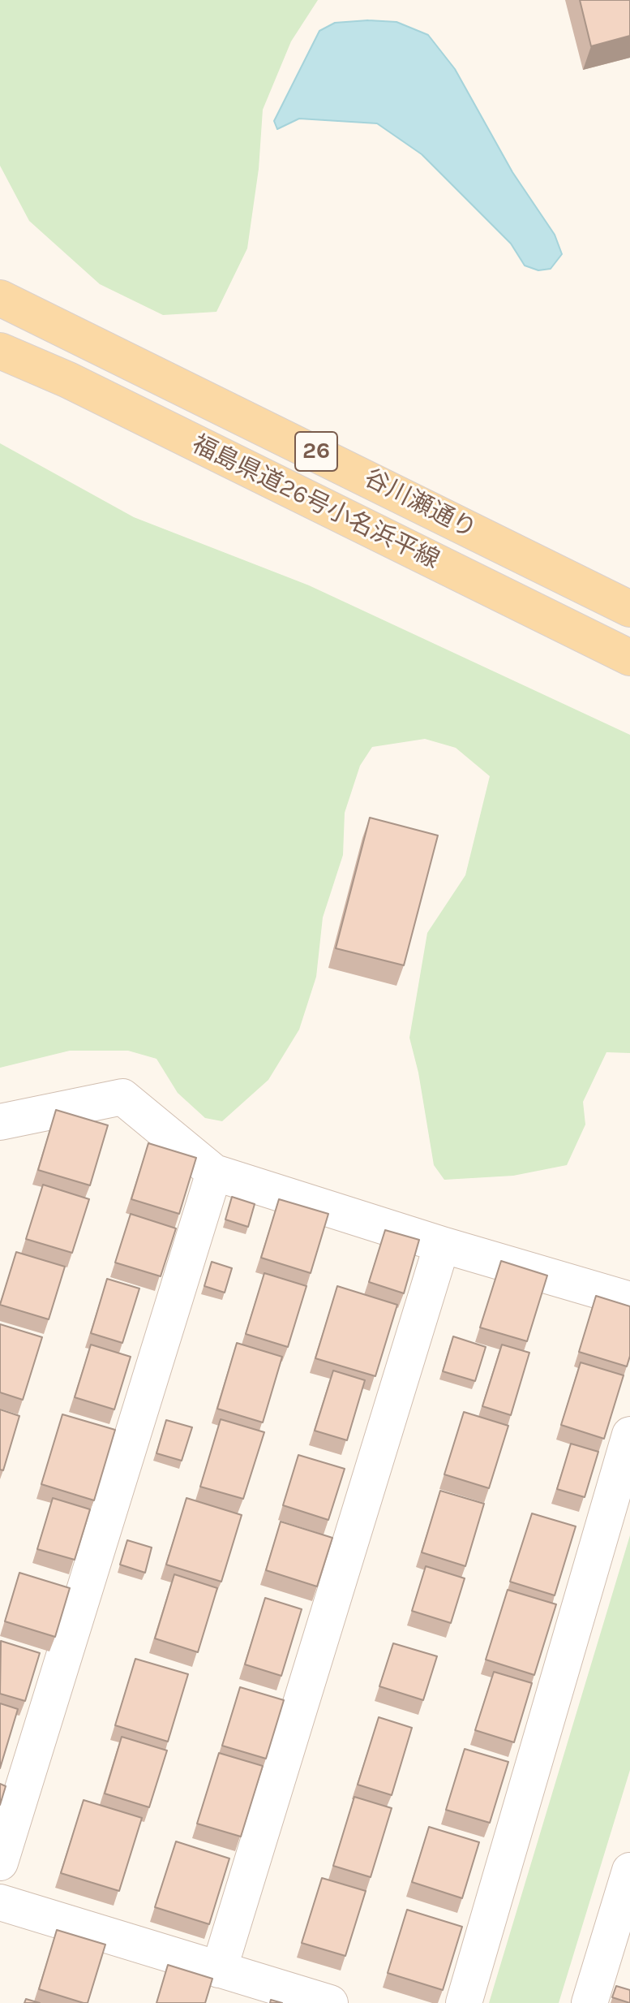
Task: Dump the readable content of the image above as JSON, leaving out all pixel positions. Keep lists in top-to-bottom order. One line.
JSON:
{"streets":{"main road":["26","福島県道26号小名浜平線","谷川瀬通り"]}}
